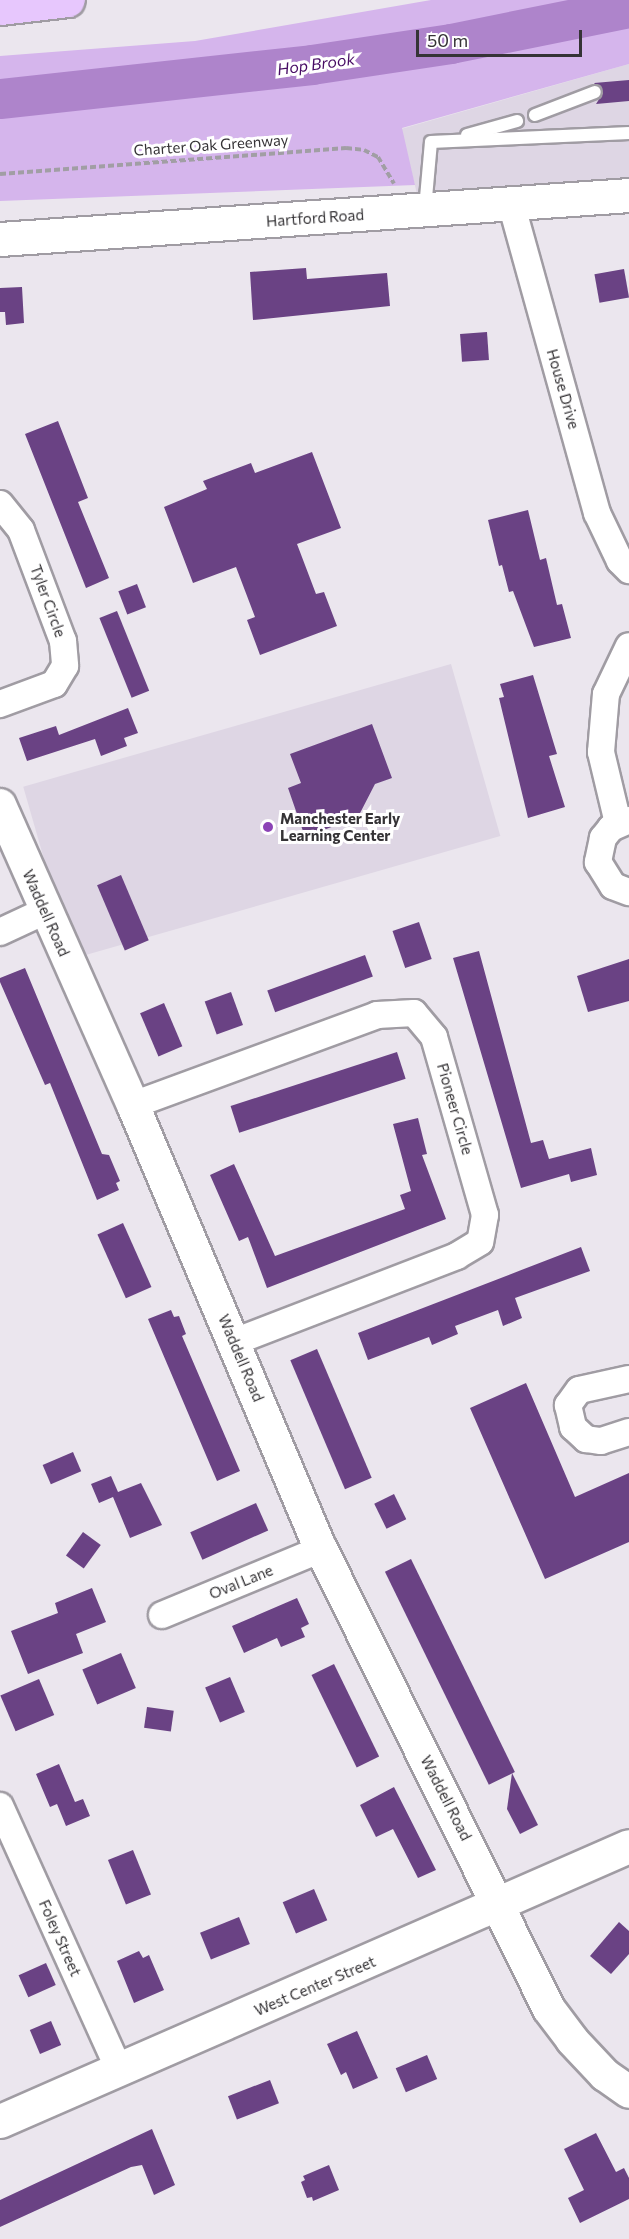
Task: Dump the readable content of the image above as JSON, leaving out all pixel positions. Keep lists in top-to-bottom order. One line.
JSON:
{"streets":{"main road":["Hartford Road","West Center Street"],"street":["House Drive","Tyler Circle","Waddell Road","Pioneer Circle","Oval Lane","Foley Street"],"path":["Charter Oak Greenway"]},"crossings":[["Hartford Road","House Drive"],["Waddell Road","Pioneer Circle"],["Waddell Road","Oval Lane"],["Waddell Road","West Center Street"],["Foley Street","West Center Street"]],"water":["Hop Brook"],"places":["Manchester Early Learning Center"],"scale_bar":"50 m"}
